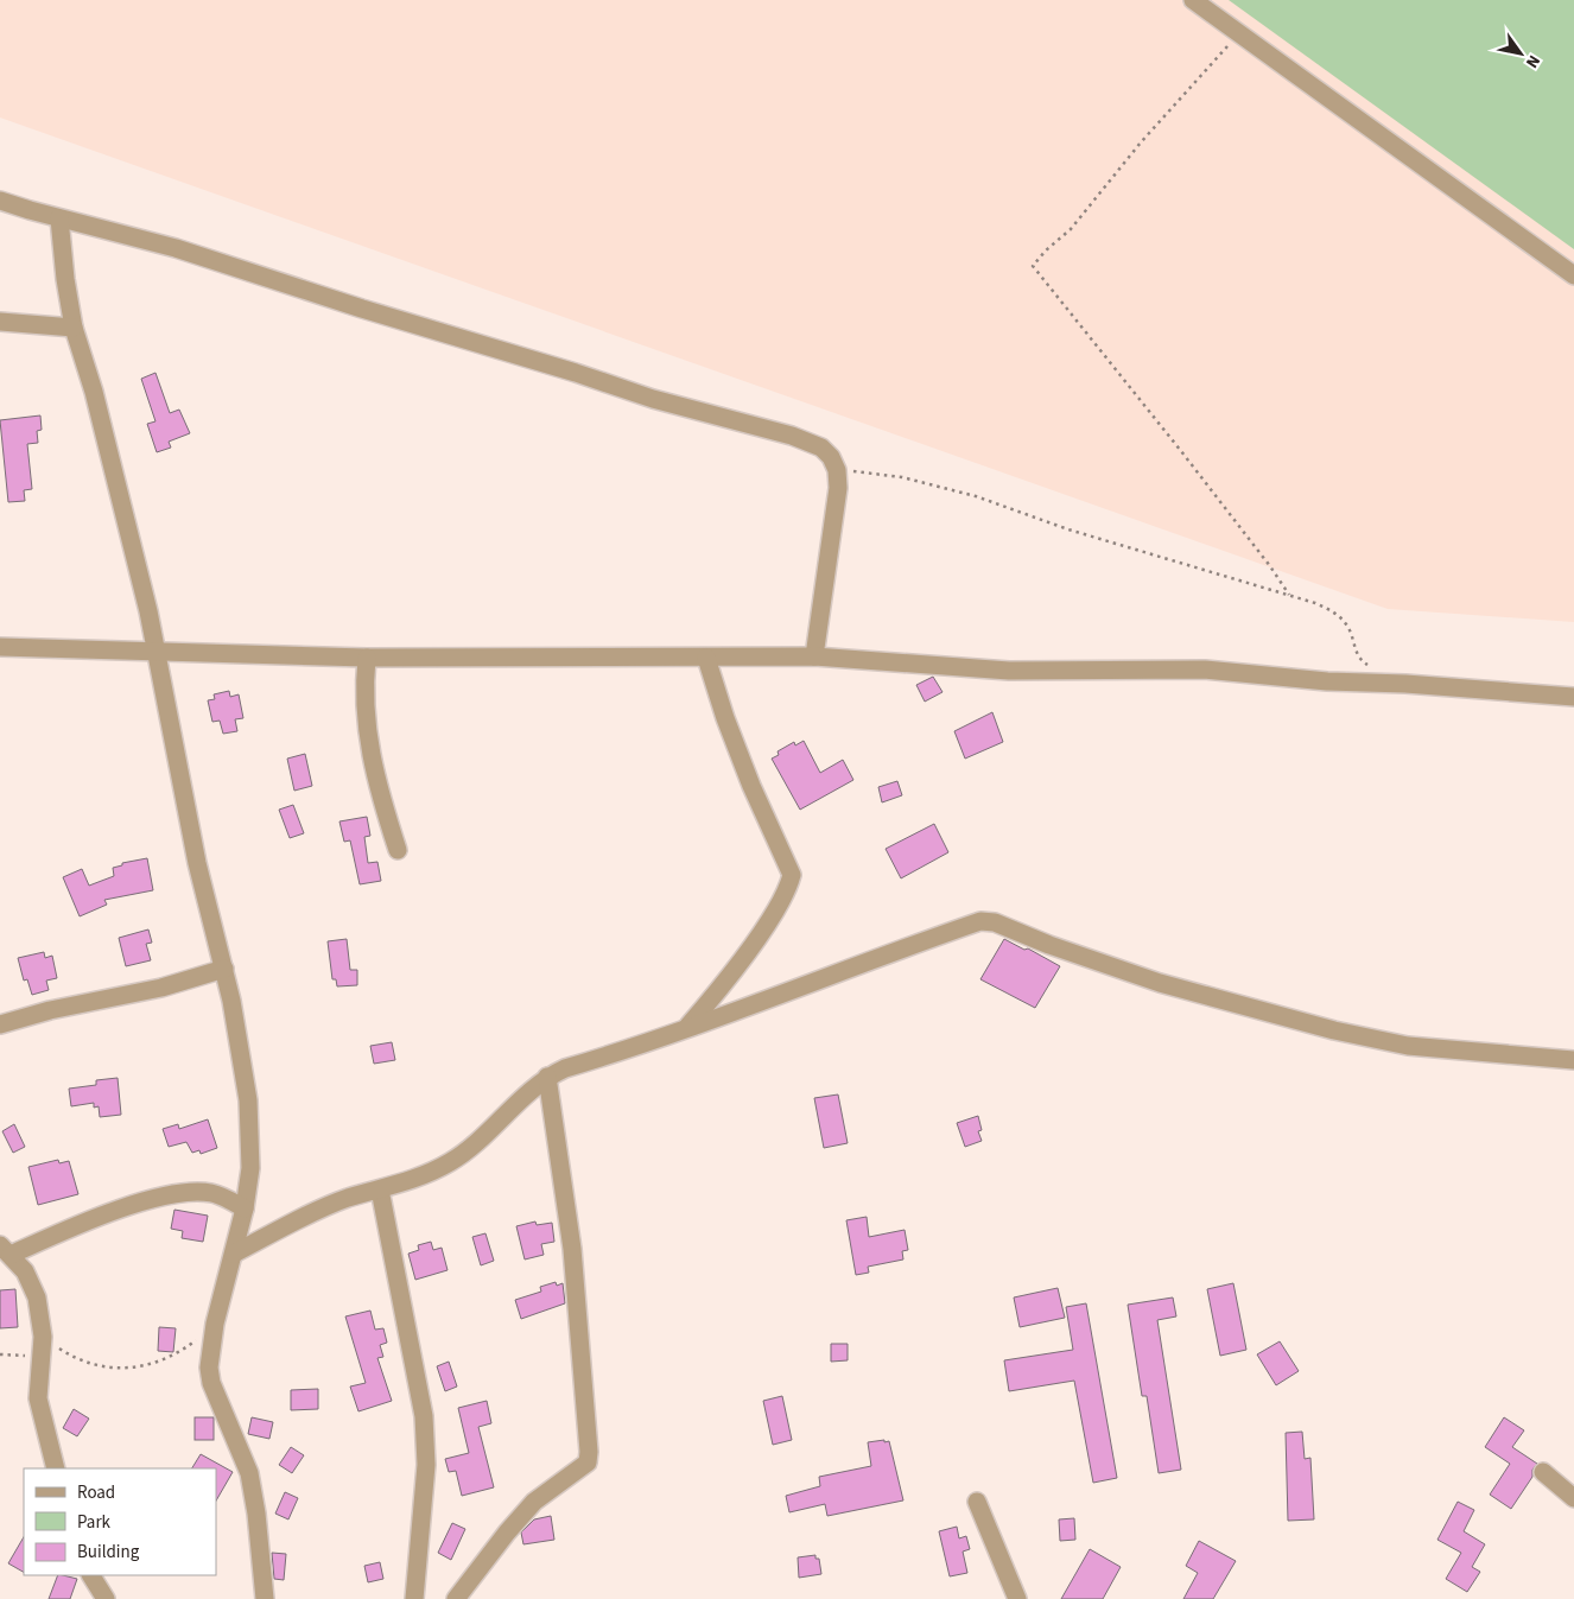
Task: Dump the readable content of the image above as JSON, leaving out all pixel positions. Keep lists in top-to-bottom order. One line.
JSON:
{"legend":["Road","Park","Building"],"north":"bottom right"}
